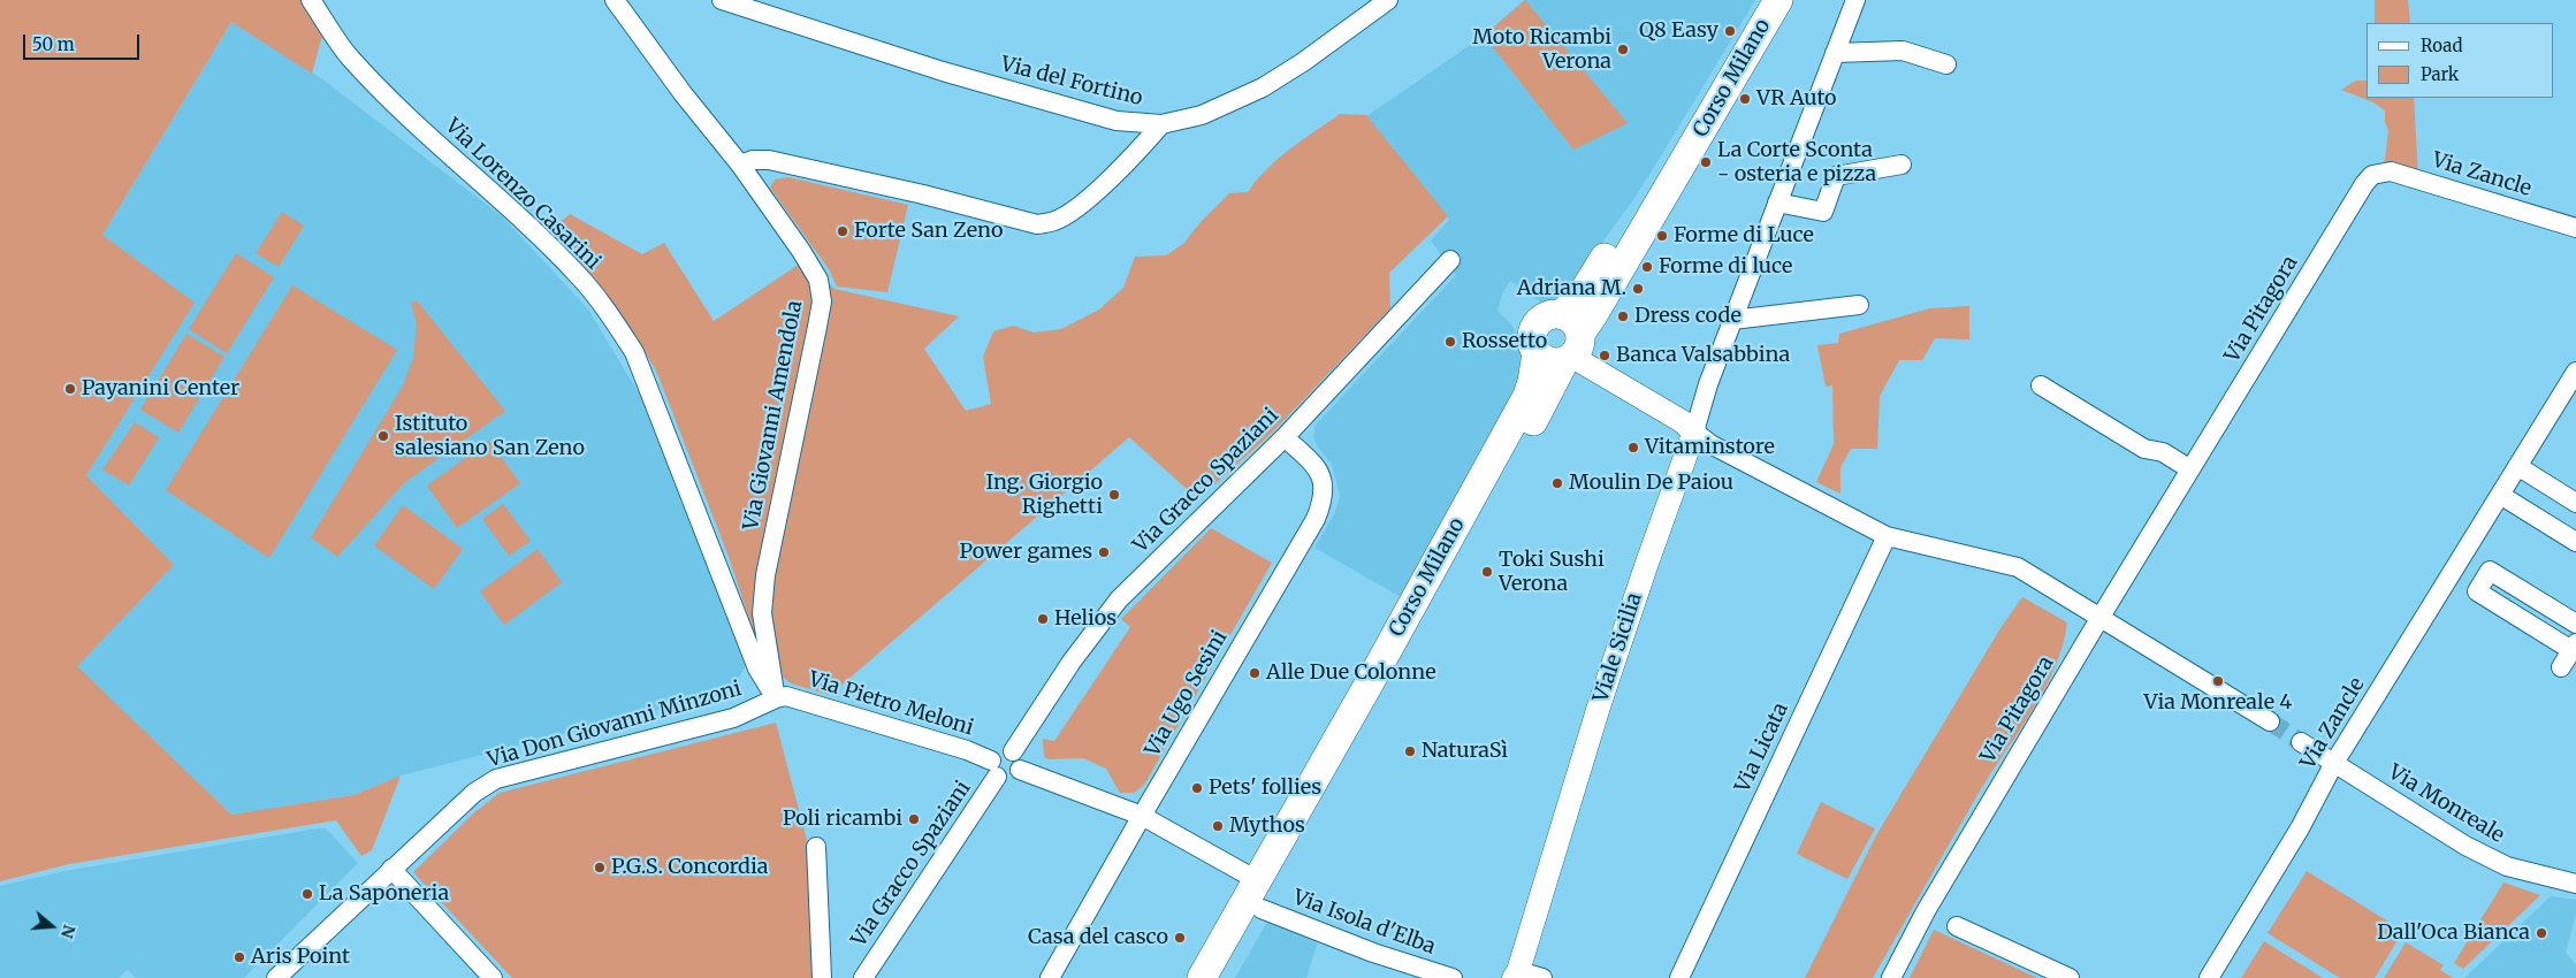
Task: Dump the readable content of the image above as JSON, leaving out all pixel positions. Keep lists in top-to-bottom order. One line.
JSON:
{"streets":{"main road":["Corso Milano"],"street":["Via del Fortino","Via Zancle","Via Lorenzo Casarini","Via Pitagora","Via Giovanni Amendola","Via Gracco Spaziani","Viale Sicilia","Via Ugo Sesini","Via Pietro Meloni","Via Don Giovanni Minzoni","Via Licata","Via Monreale","Via Isola d'Elba"]},"crossings":[["Corso Milano","Via Isola d'Elba"],["Via Zancle","Via Pitagora"],["Via Zancle","Via Monreale"],["Via Lorenzo Casarini","Via Giovanni Amendola"],["Via Lorenzo Casarini","Via Pietro Meloni"],["Via Lorenzo Casarini","Via Don Giovanni Minzoni"],["Via Giovanni Amendola","Via Pietro Meloni"],["Via Giovanni Amendola","Via Don Giovanni Minzoni"],["Via Gracco Spaziani","Via Ugo Sesini"],["Via Gracco Spaziani","Via Pietro Meloni"],["Via Pietro Meloni","Via Don Giovanni Minzoni"]],"places":["Q8 Easy","Moto Ricambi Verona","VR Auto","La Corte Sconta - osteria e pizza","Forte San Zeno","Forme di Luce","Forme di luce","Adriana M.","Dress code","Rossetto","Banca Valsabbina","Payanini Center","Istituto salesiano San Zeno","Vitaminstore","Moulin De Paiou","Ing. Giorgio Righetti","Power games","Toki Sushi Verona","Helios","Alle Due Colonne","Via Monreale 4","NaturaSì","Pets' follies","Poli ricambi","Mythos","P.G.S. Concordia","La Saponeria","Dall'Oca Bianca","Casa del casco","Aris Point"],"legend":["Road","Park"],"scale_bar":"50 m","north":"right"}
